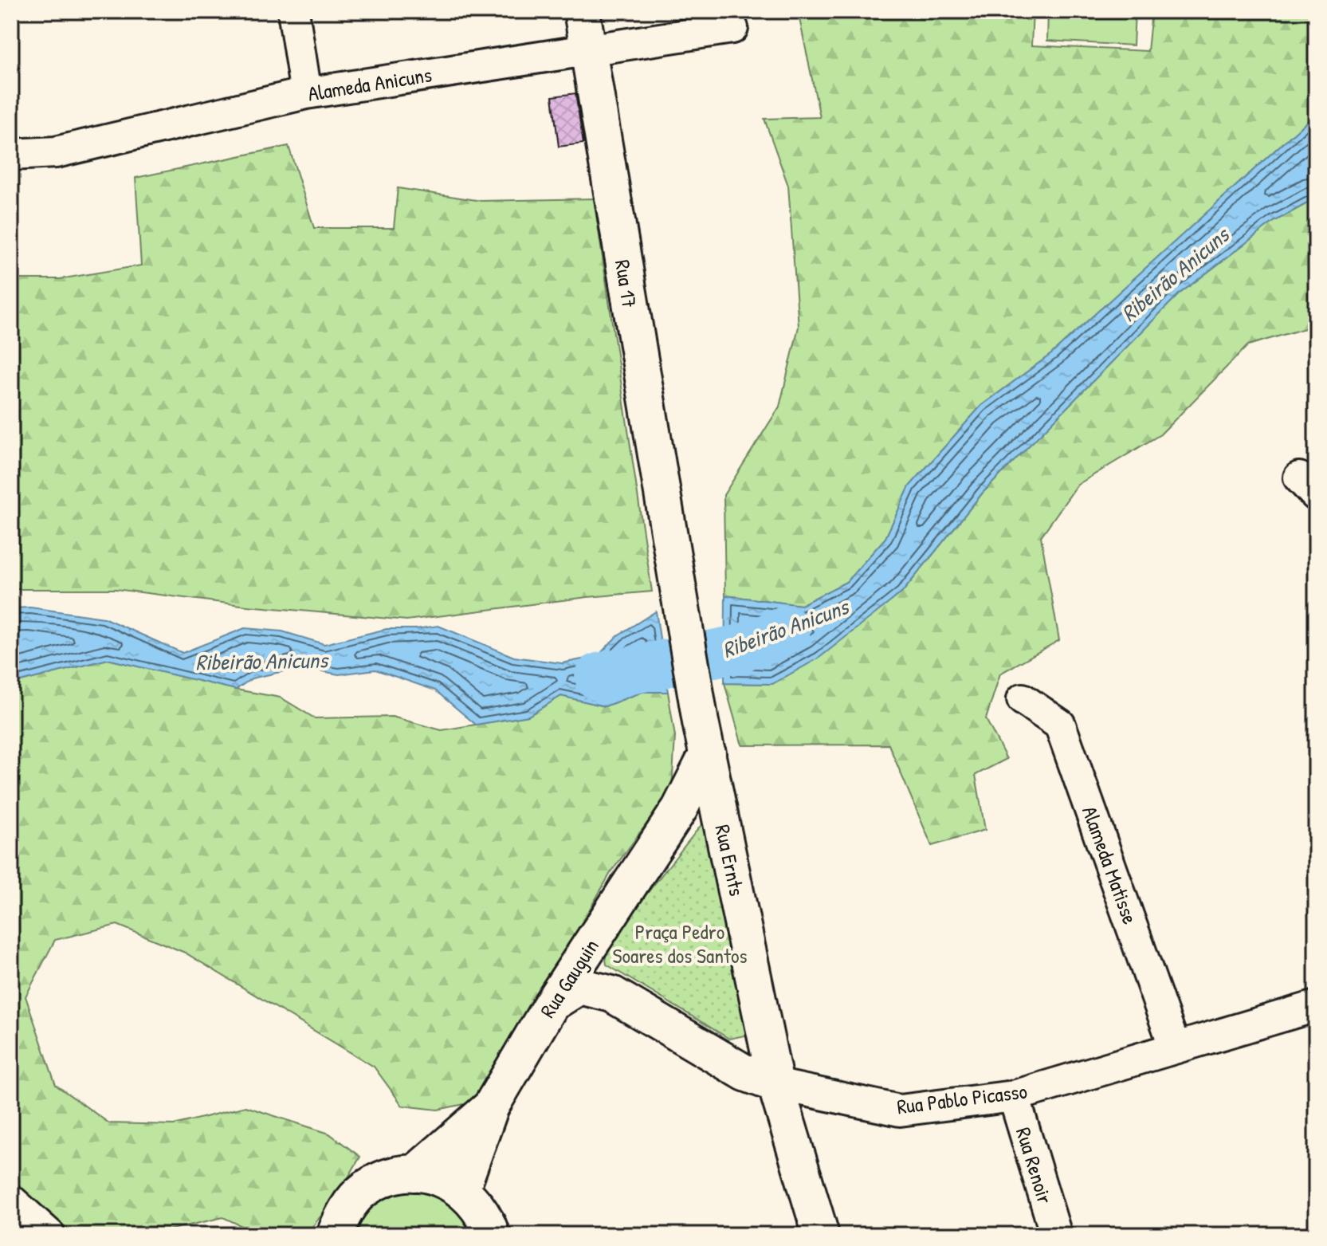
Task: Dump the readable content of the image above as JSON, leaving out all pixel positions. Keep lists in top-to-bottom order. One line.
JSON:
{"streets":{"street":["Alameda Anicuns","Rua 17","Rua Ernts","Alameda Matisse","Rua Gauguin","Rua Pablo Picasso","Rua Renoir"]},"crossings":[["Alameda Anicuns","Rua 17"],["Rua 17","Rua Ernts"],["Rua Ernts","Rua Gauguin"],["Rua Ernts","Rua Pablo Picasso"],["Alameda Matisse","Rua Pablo Picasso"],["Rua Gauguin","Rua Pablo Picasso"],["Rua Pablo Picasso","Rua Renoir"]],"water":["Ribeirão Anicuns"],"parks":["Praça Pedro Soares dos Santos"]}
